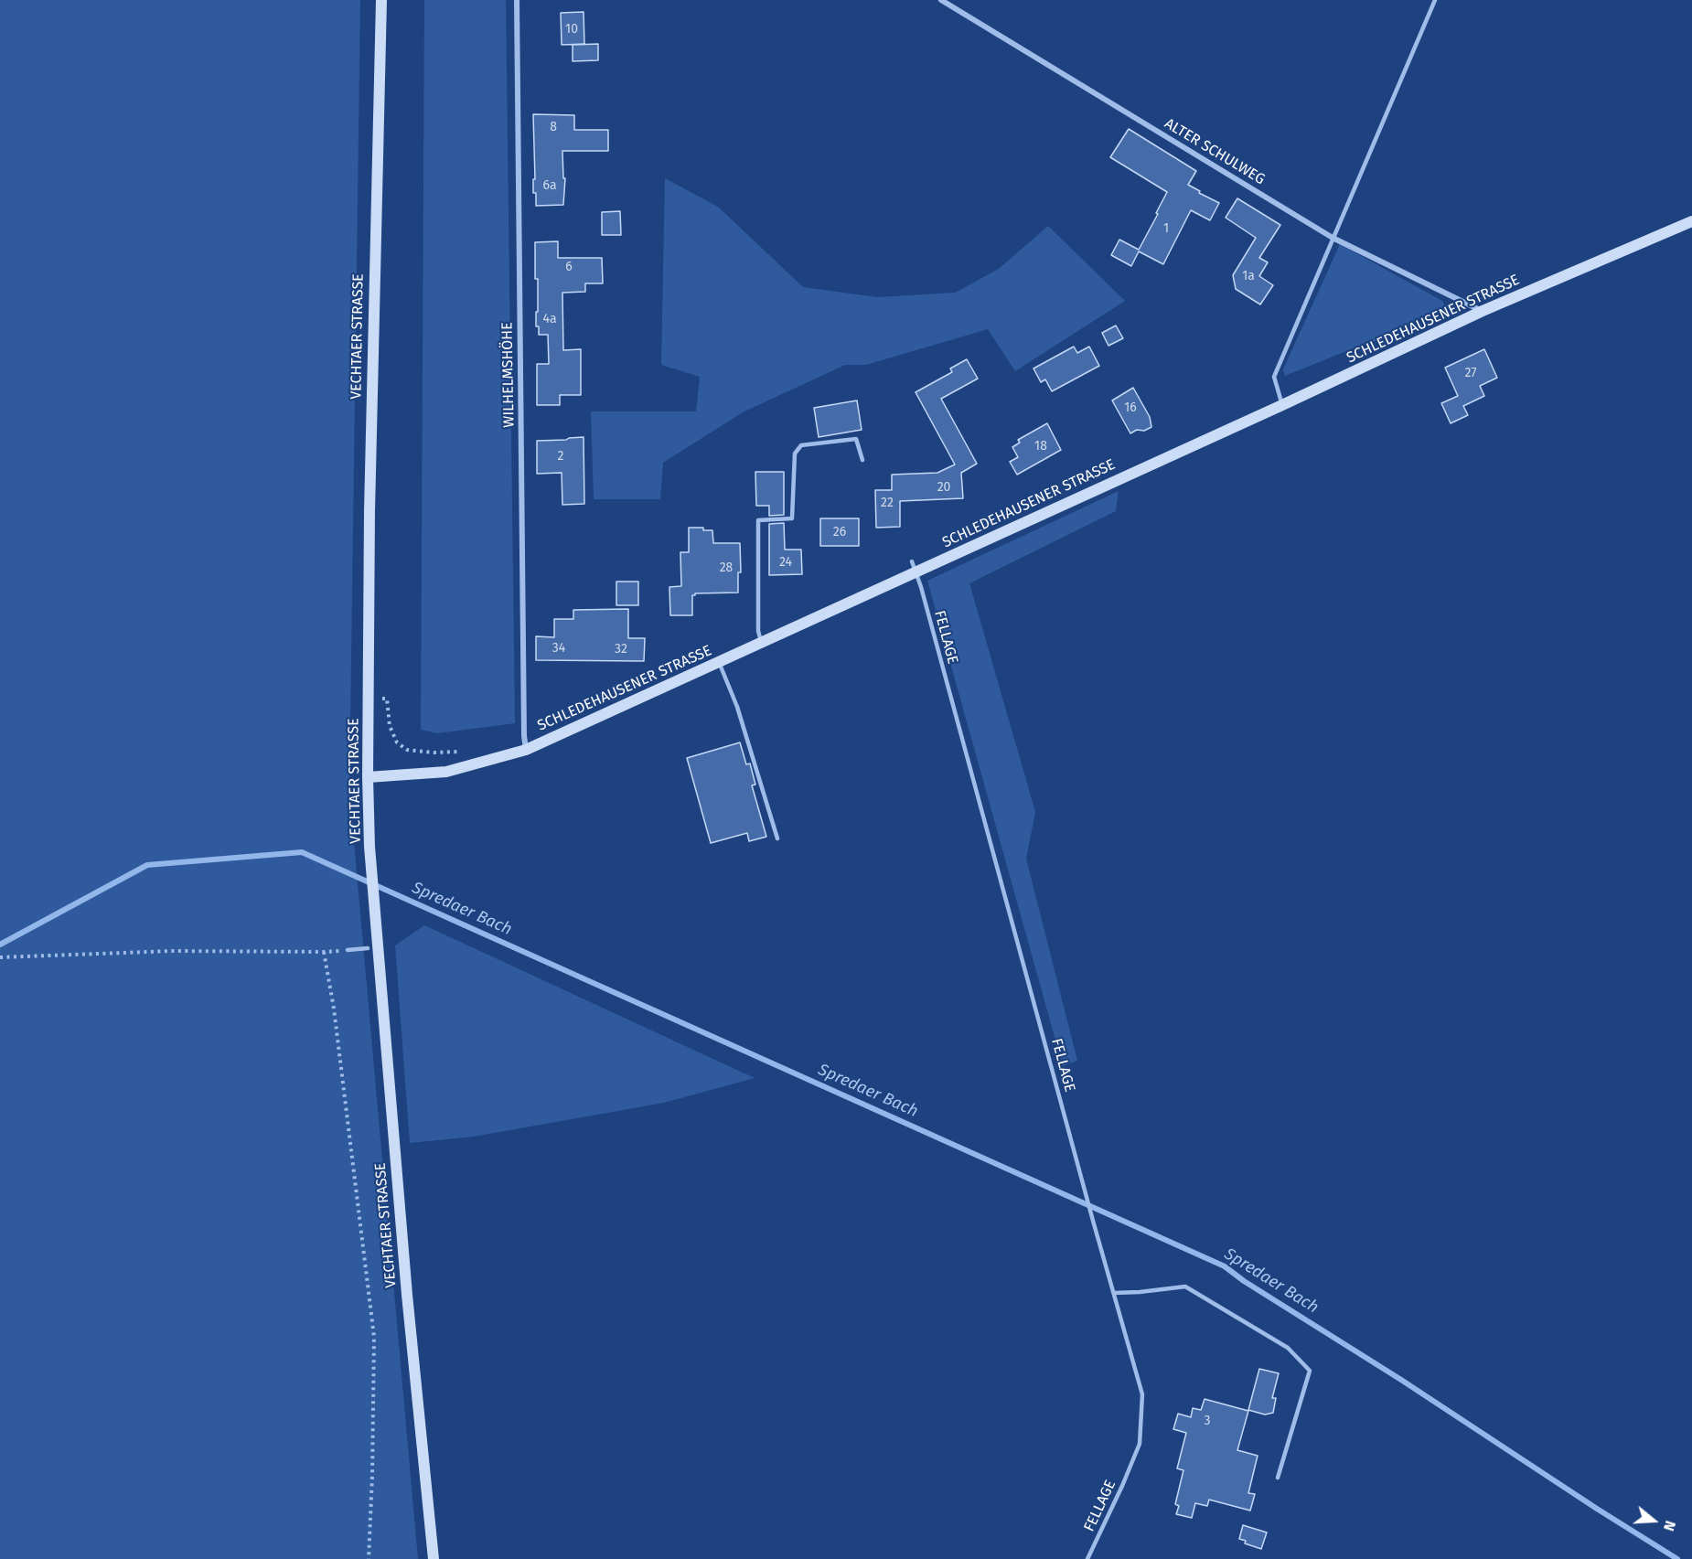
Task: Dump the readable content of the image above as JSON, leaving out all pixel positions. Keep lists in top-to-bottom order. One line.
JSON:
{"streets":{"main road":["SCHLEDEHAUSENER STRASSE","VECHTAER STRASSE"],"street":["ALTER SCHULWEG","WILHELMSHÖHE"],"lane":["FELLAGE"]},"crossings":[["ALTER SCHULWEG","SCHLEDEHAUSENER STRASSE"],["SCHLEDEHAUSENER STRASSE","VECHTAER STRASSE"],["SCHLEDEHAUSENER STRASSE","WILHELMSHÖHE"],["SCHLEDEHAUSENER STRASSE","FELLAGE"]],"water":["Spredaer Bach"],"house_numbers":["10","8","6a","1","6","1a","4a","27","16","18","2","20","22","26","24","28","34","32","3"],"north":"right"}
